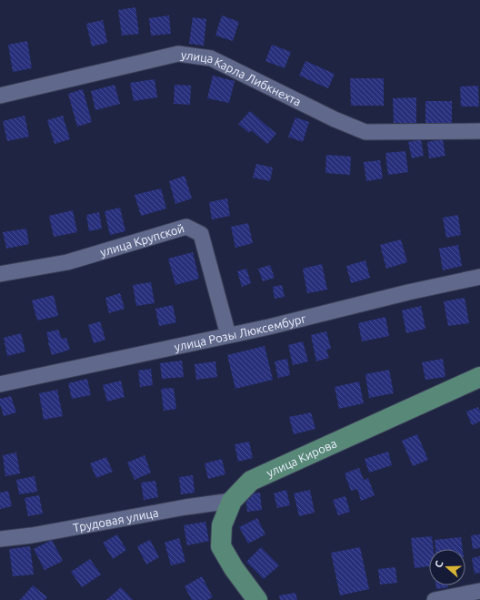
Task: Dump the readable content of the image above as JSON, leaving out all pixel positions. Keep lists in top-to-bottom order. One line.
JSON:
{"streets":{"main road":["улица Кирова"],"street":["улица Карла Либкнехта","улица Крупской","улица Розы Люксембург","Трудовая улица"]},"crossings":[["улица Крупской","улица Розы Люксембург"],["улица Кирова","Трудовая улица"]],"north":"left"}
